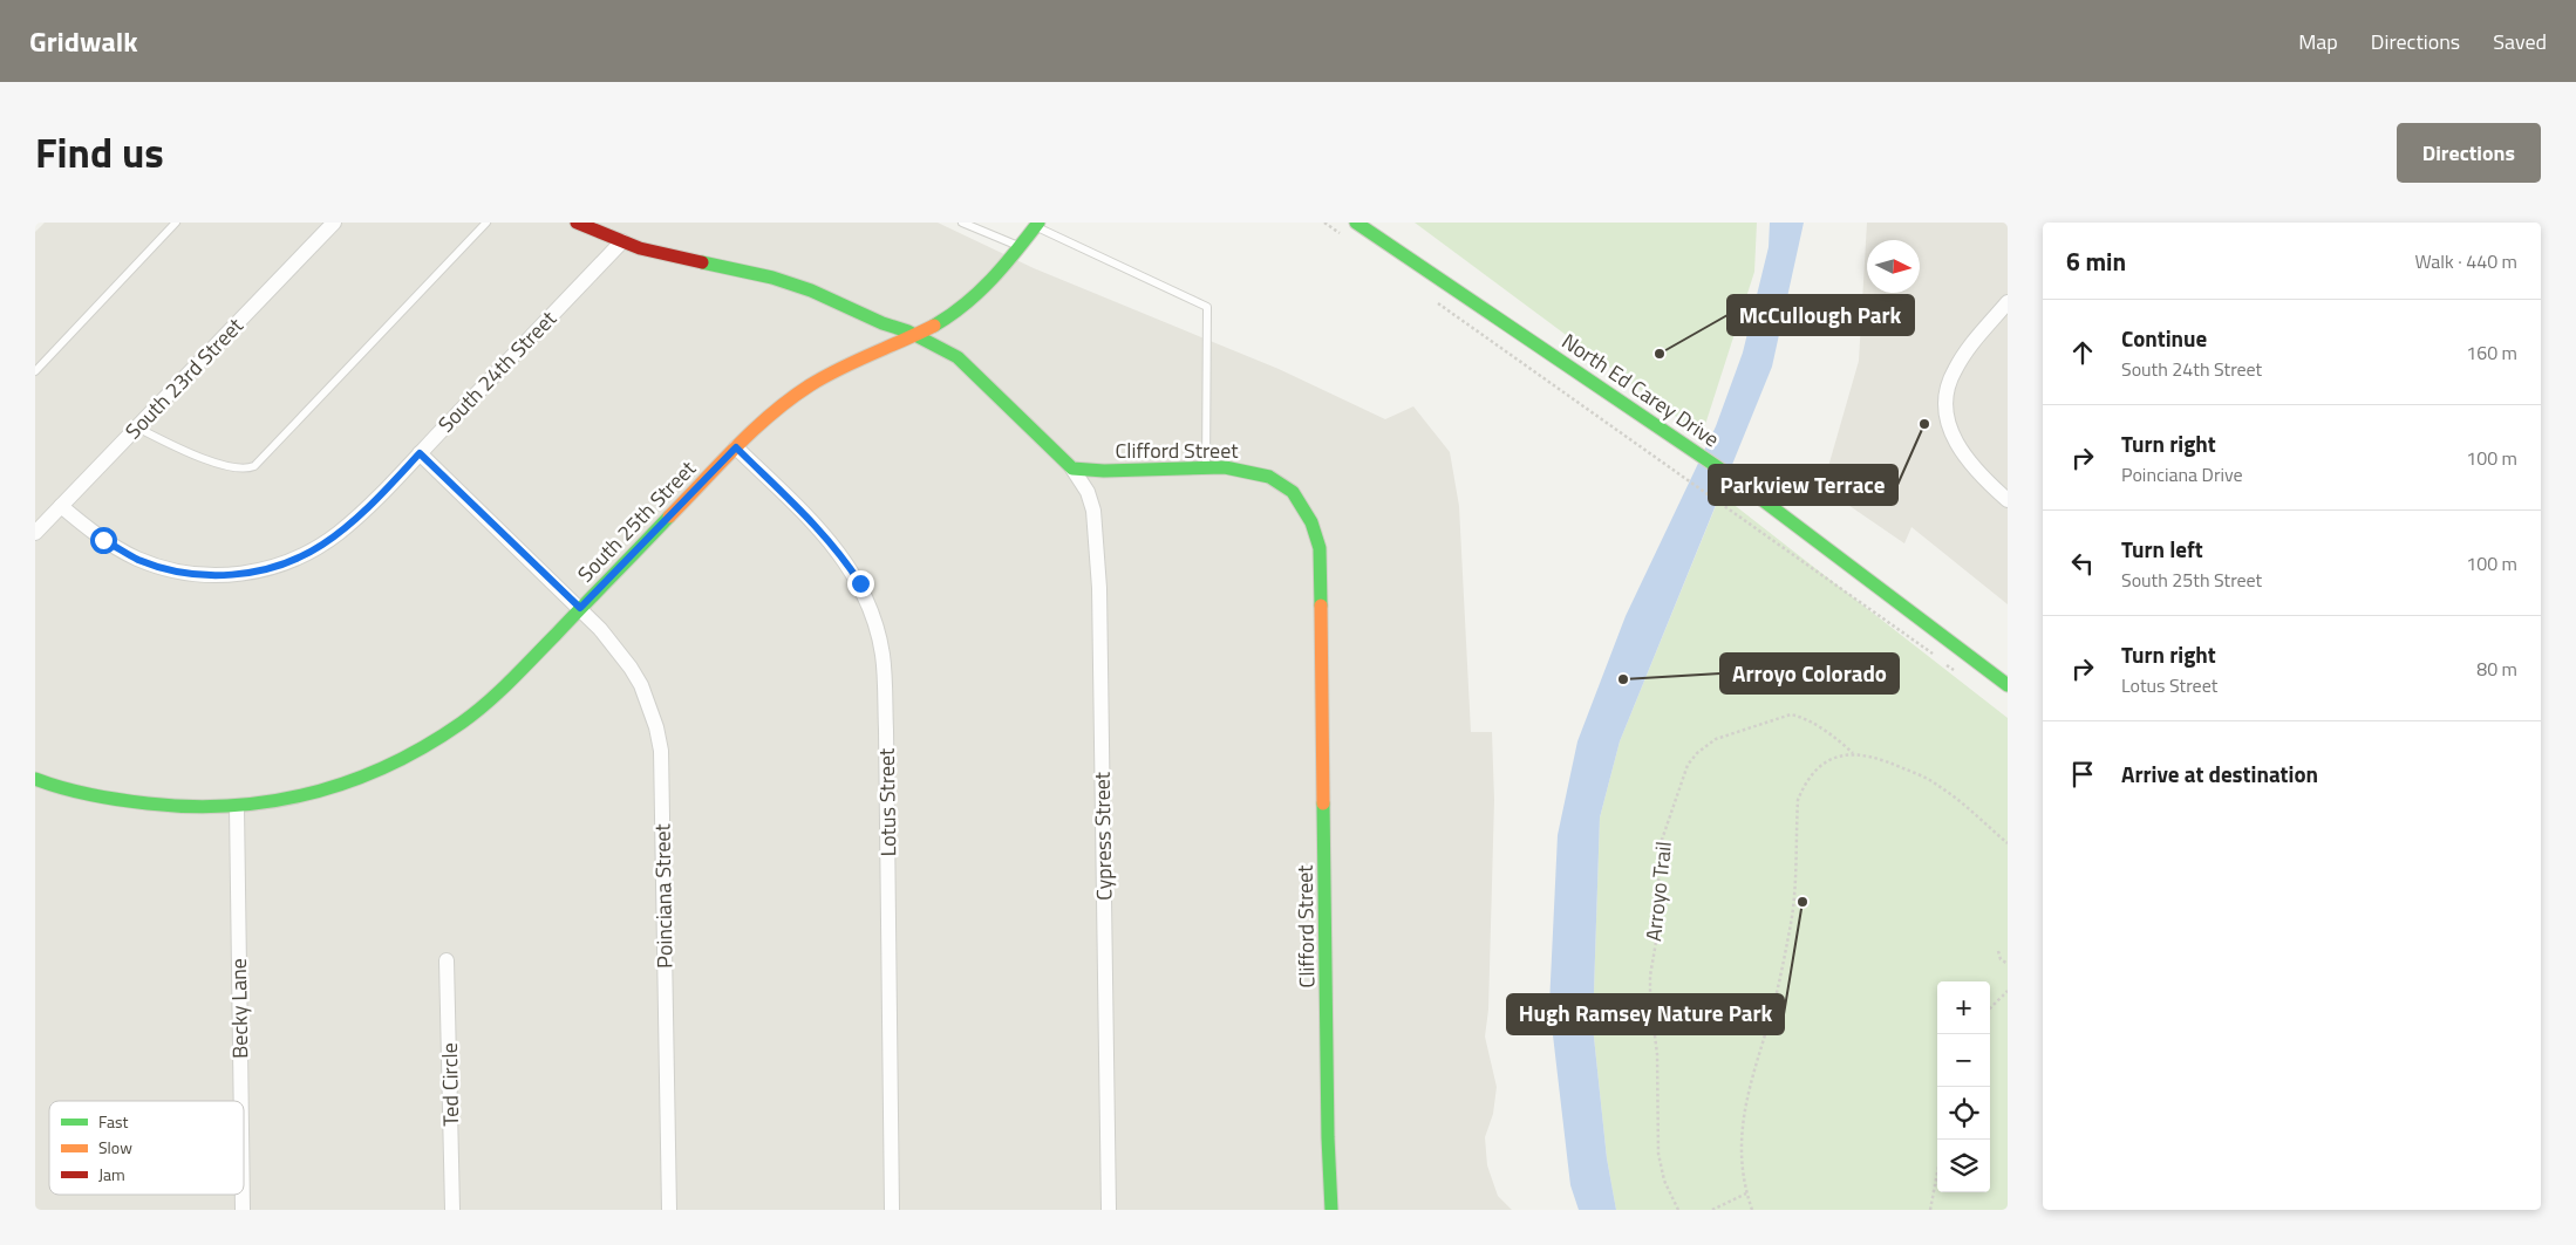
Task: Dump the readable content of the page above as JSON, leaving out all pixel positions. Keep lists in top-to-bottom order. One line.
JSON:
{"streets":{"street":["South 24th Street","South 23rd Street","North Ed Carey Drive","Clifford Street","South 25th Street","Lotus Street","Cypress Street","Poinciana Street","Becky Lane","Ted Circle"],"path":["Arroyo Trail"]},"crossings":[["South 24th Street","South 23rd Street"],["South 24th Street","Poinciana Street"],["Clifford Street","Cypress Street"],["South 25th Street","Lotus Street"],["South 25th Street","Poinciana Street"],["South 25th Street","Becky Lane"]],"places":["McCullough Park","Parkview Terrace","Arroyo Colorado","Hugh Ramsey Nature Park"],"legend":["Fast","Slow","Jam"],"north":"right","page":{"header":"Gridwalk","nav":["Map","Directions","Saved"],"title":"Find us","buttons":"Directions","heading":["6 min","Walk · 440 m"],"list":[["Continue","South 24th Street","160 m"],["Turn right","Poinciana Drive","100 m"],["Turn left","South 25th Street","100 m"],["Turn right","Lotus Street","80 m"],"Arrive at destination"],"map_buttons":["+","−"]}}
